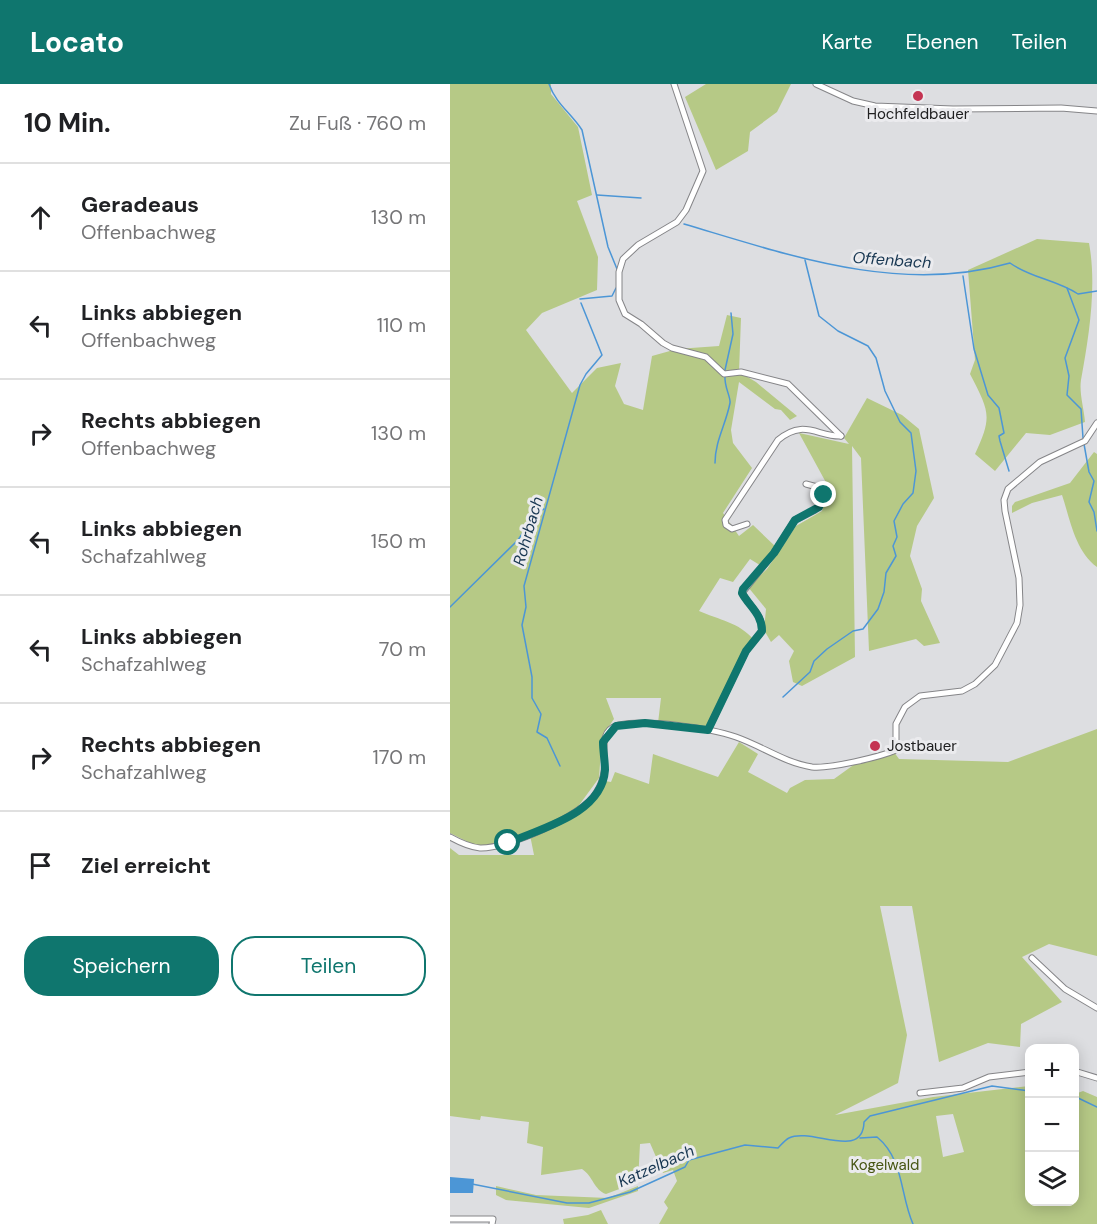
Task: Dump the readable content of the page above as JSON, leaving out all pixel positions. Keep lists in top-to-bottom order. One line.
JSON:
{"water":["Offenbach","Rohrbach","Katzelbach"],"parks":["Kogelwald"],"places":["Hochfeldbauer","Jostbauer"],"page":{"header":"Locato","nav":["Karte","Ebenen","Teilen"],"heading":["10 Min.","Zu Fuß · 760 m"],"list":[["Geradeaus","Offenbachweg","130 m"],["Links abbiegen","Offenbachweg","110 m"],["Rechts abbiegen","Offenbachweg","130 m"],["Links abbiegen","Schafzahlweg","150 m"],["Links abbiegen","Schafzahlweg","70 m"],["Rechts abbiegen","Schafzahlweg","170 m"],"Ziel erreicht"],"buttons":["Speichern","Teilen"],"map_buttons":["+","−"]}}
